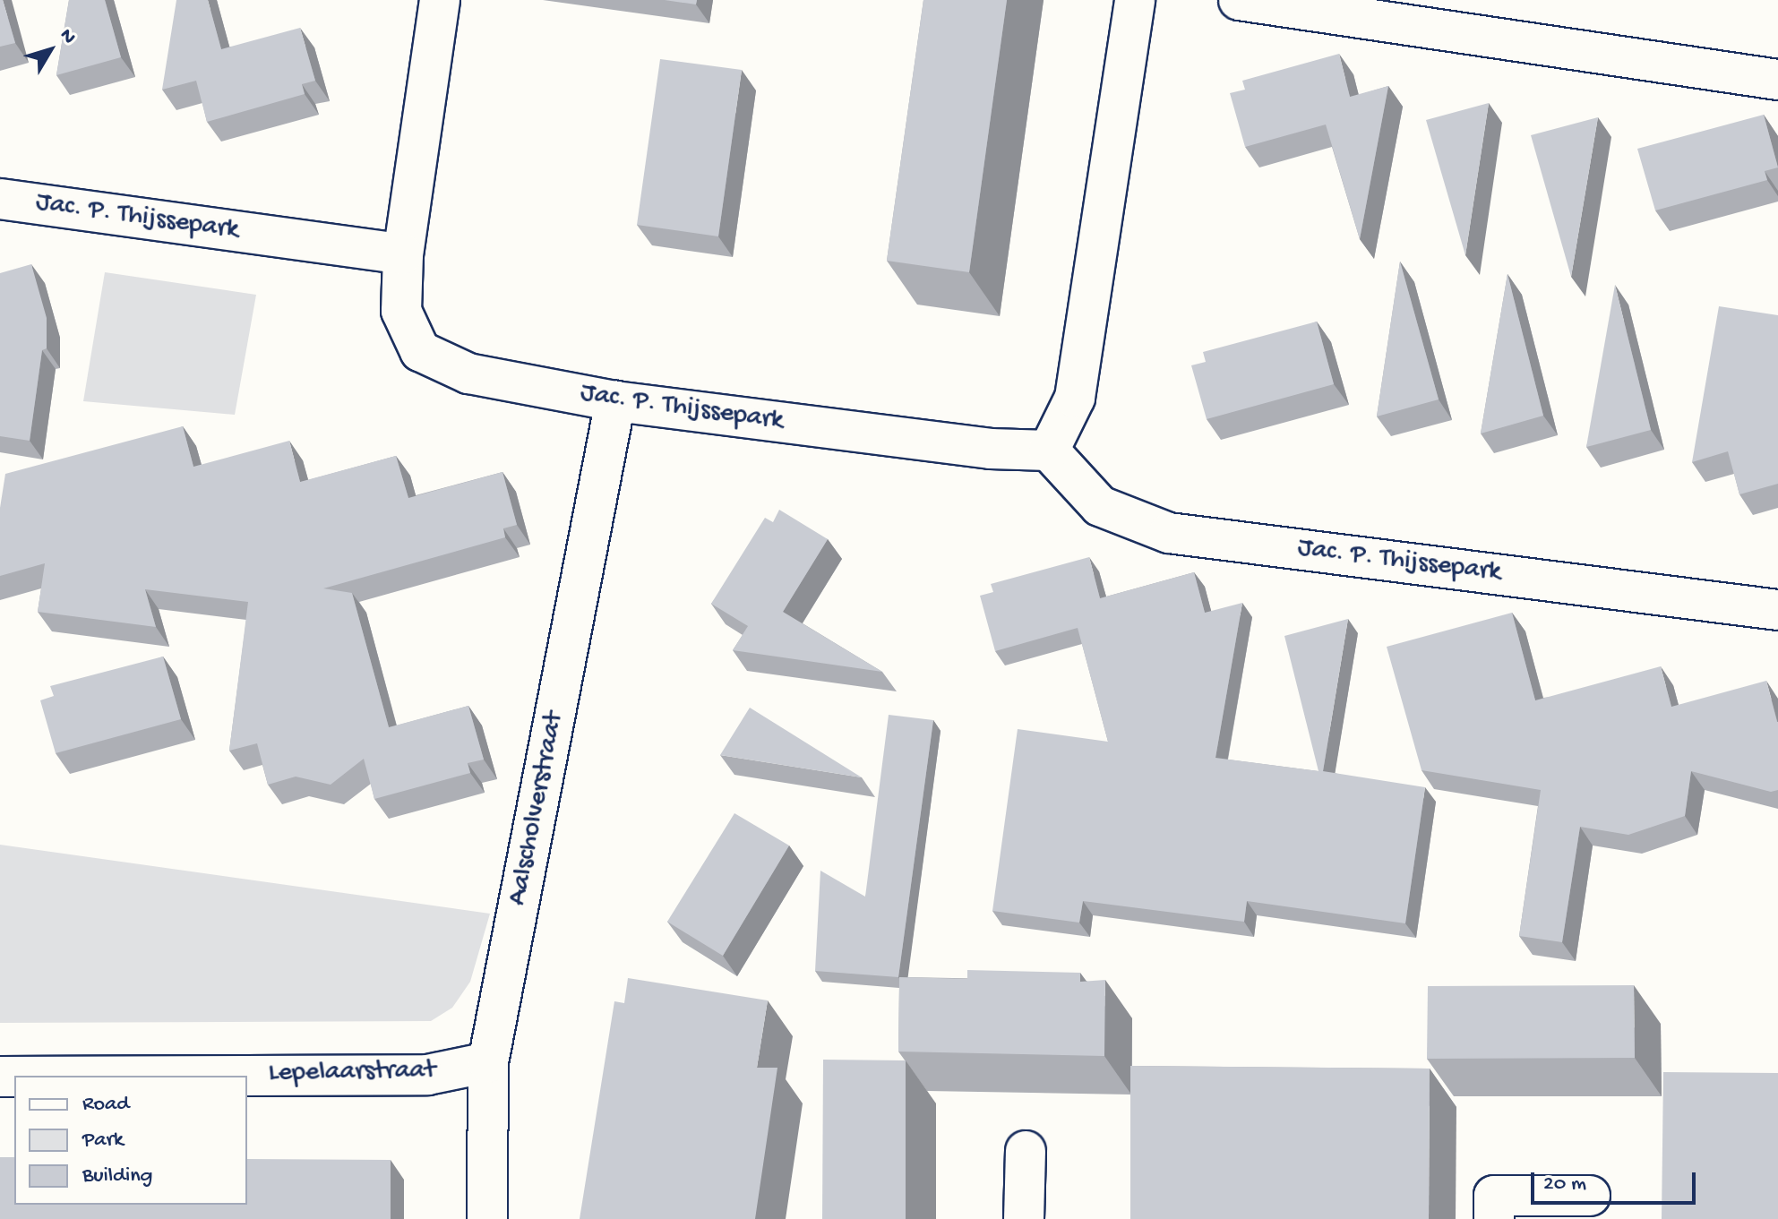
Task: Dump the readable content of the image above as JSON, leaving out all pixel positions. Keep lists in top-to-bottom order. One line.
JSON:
{"streets":{"street":["Jac. P. Thijssepark","Aalscholverstraat","Lepelaarstraat"]},"crossings":[["Jac. P. Thijssepark","Aalscholverstraat"],["Aalscholverstraat","Lepelaarstraat"]],"legend":["Road","Park","Building"],"scale_bar":"20 m","north":"top right"}
